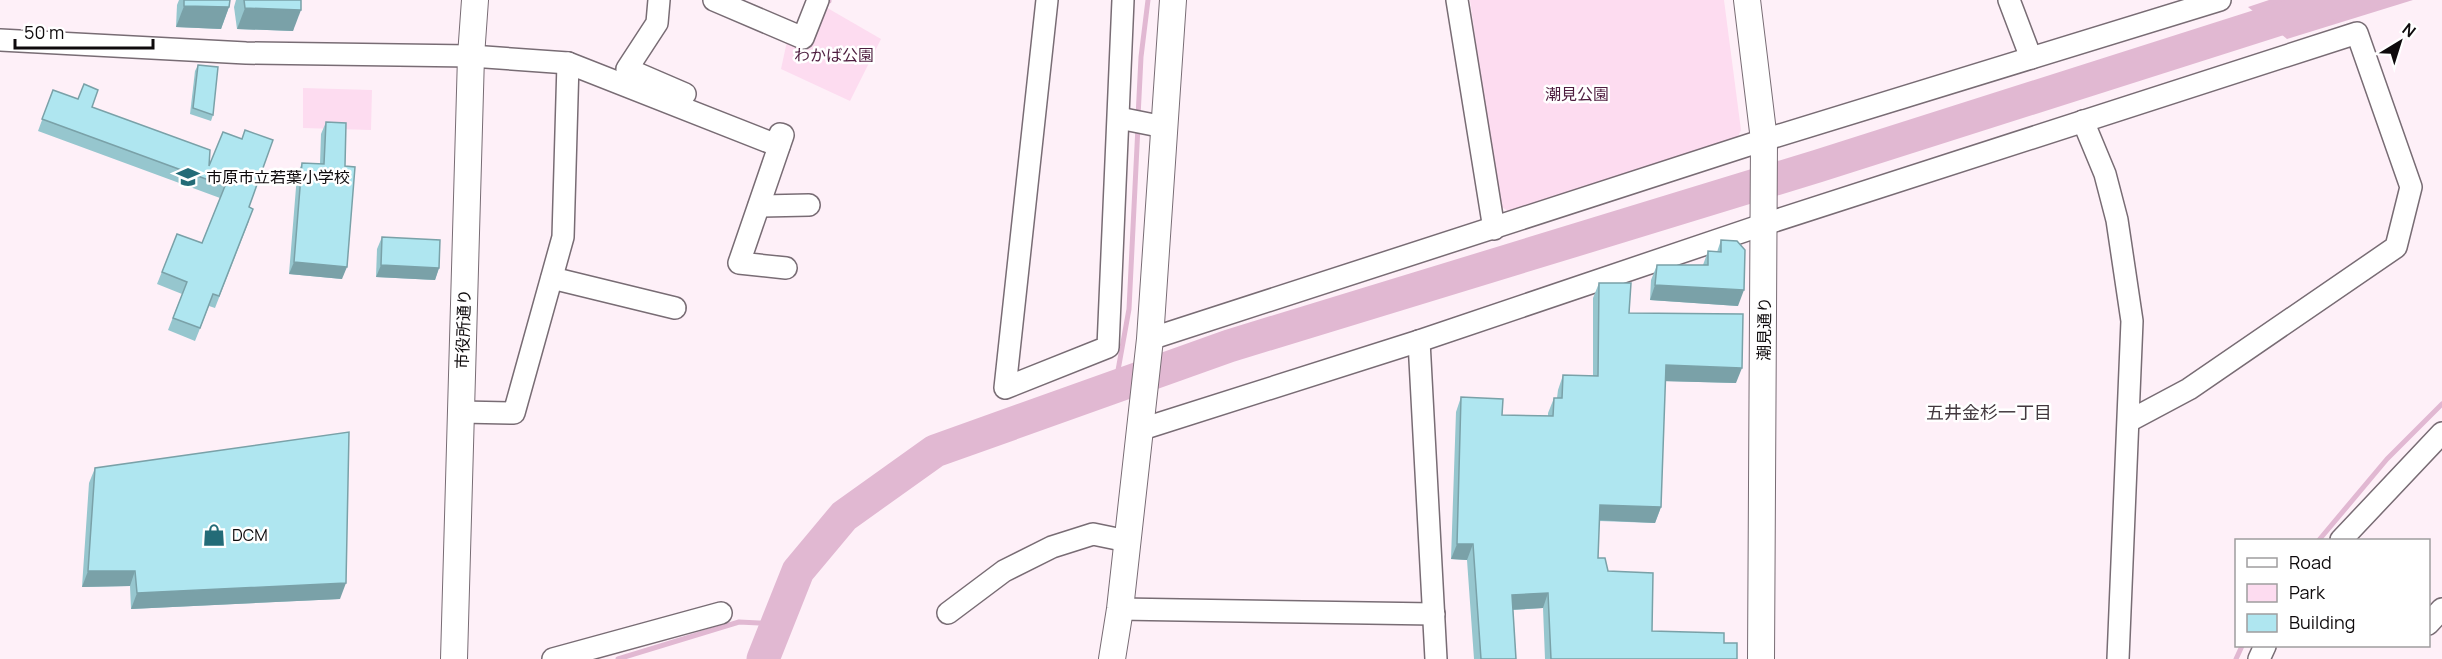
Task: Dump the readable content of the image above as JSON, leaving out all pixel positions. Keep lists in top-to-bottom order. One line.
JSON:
{"streets":{"street":["市役所通り","潮見通り"]},"districts":["五井金杉一丁目"],"parks":["わかば公園","潮見公園"],"places":{"school or university":["市原市立若葉小学校"],"shop":["DCM"]},"legend":["Road","Park","Building"],"scale_bar":"50 m","north":"top right"}
